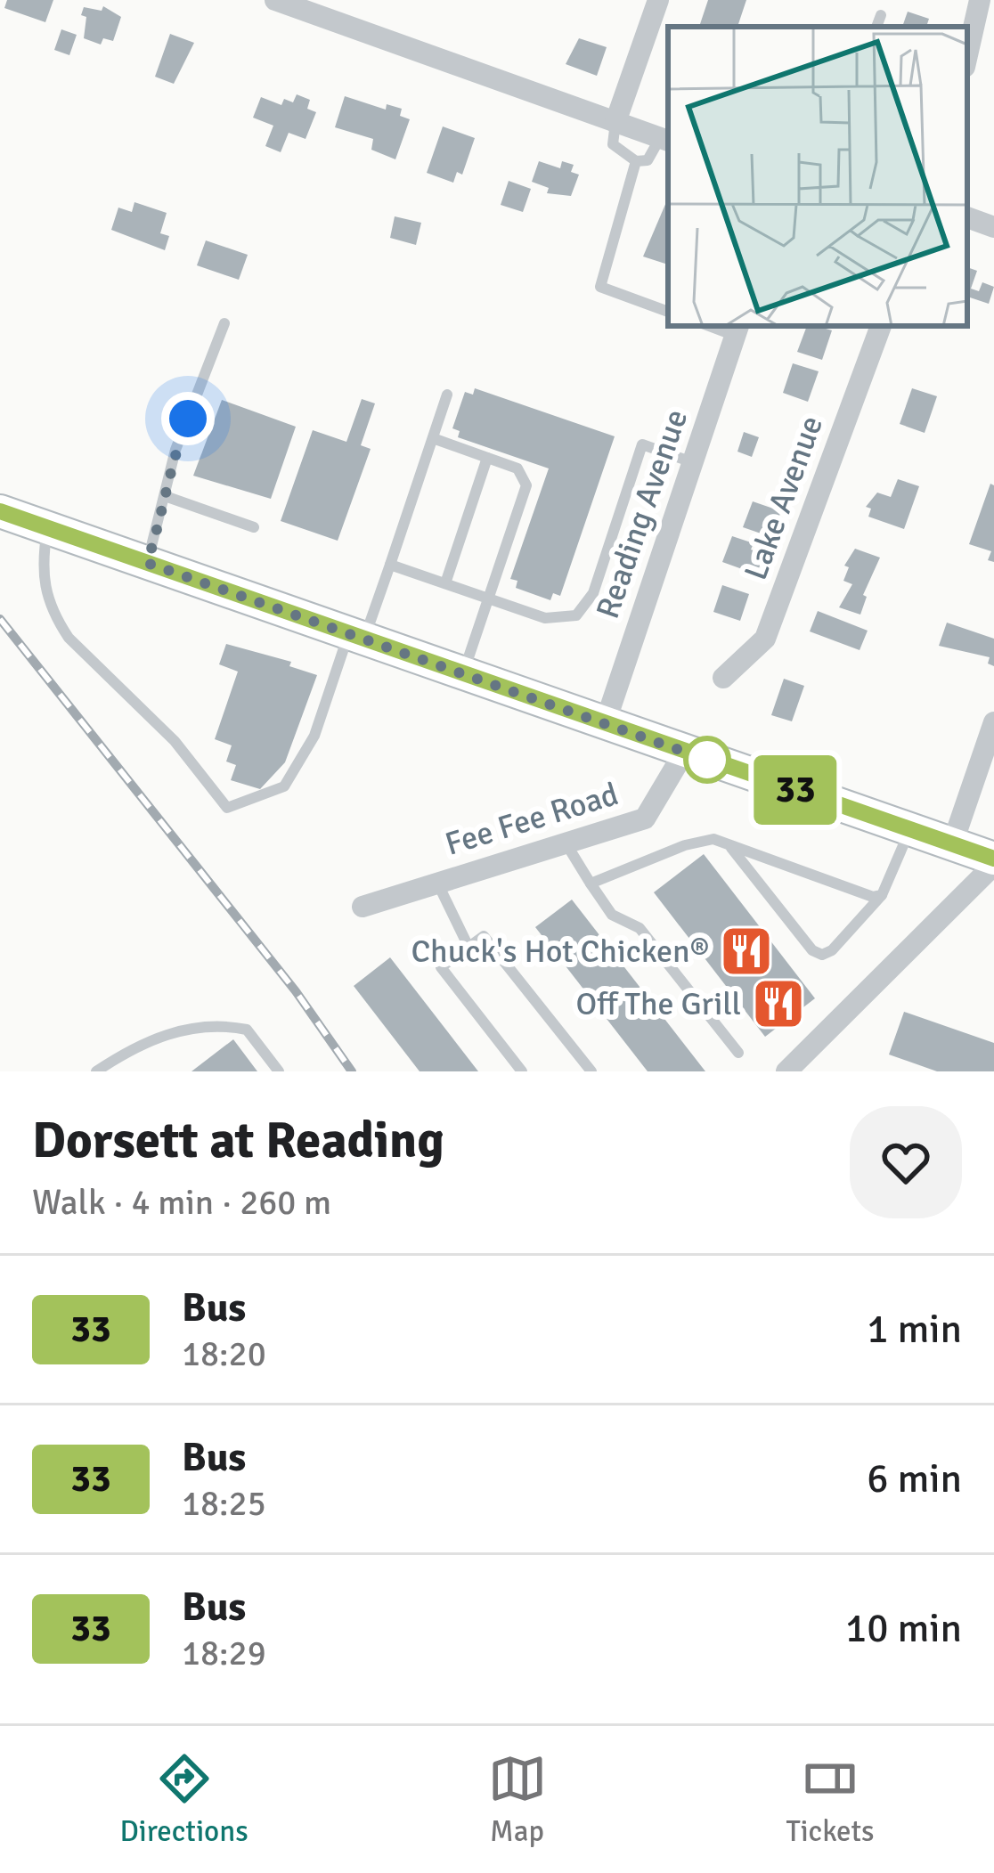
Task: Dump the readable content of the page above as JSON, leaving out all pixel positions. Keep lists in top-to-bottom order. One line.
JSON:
{"streets":{"street":["Lake Avenue","Reading Avenue","Fee Fee Road"]},"places":{"restaurant":["Chuck's Hot Chicken®","Off The Grill"]},"lines":["bus line 33"],"page":{"on_map":"33","heading":["Dorsett at Reading","Walk · 4 min · 260 m"],"list":[{"mark":"33","name":"Bus","note":"18:20","value":"1 min"},{"mark":"33","name":"Bus","note":"18:25","value":"6 min"},{"mark":"33","name":"Bus","note":"18:29","value":"10 min"}],"tabs":["Directions","Map","Tickets"]}}
